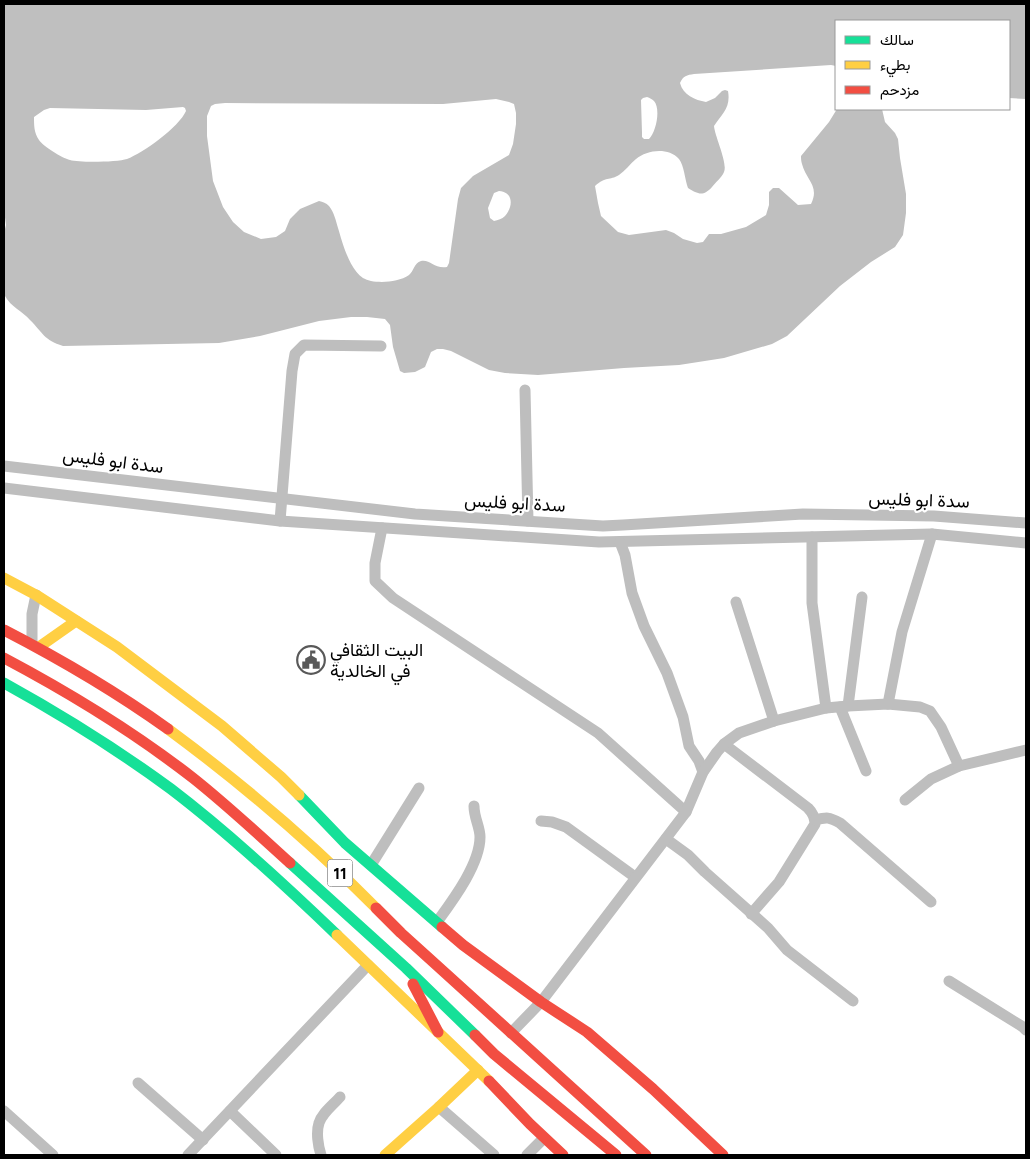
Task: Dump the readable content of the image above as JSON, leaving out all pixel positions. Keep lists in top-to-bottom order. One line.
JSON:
{"streets":{"main road":["11"],"street":["سدة ابو فليس"]},"places":{"public building":["البيت الثقافي في الخالدية"]},"legend":["سالك","بطيء","مزدحم"]}
